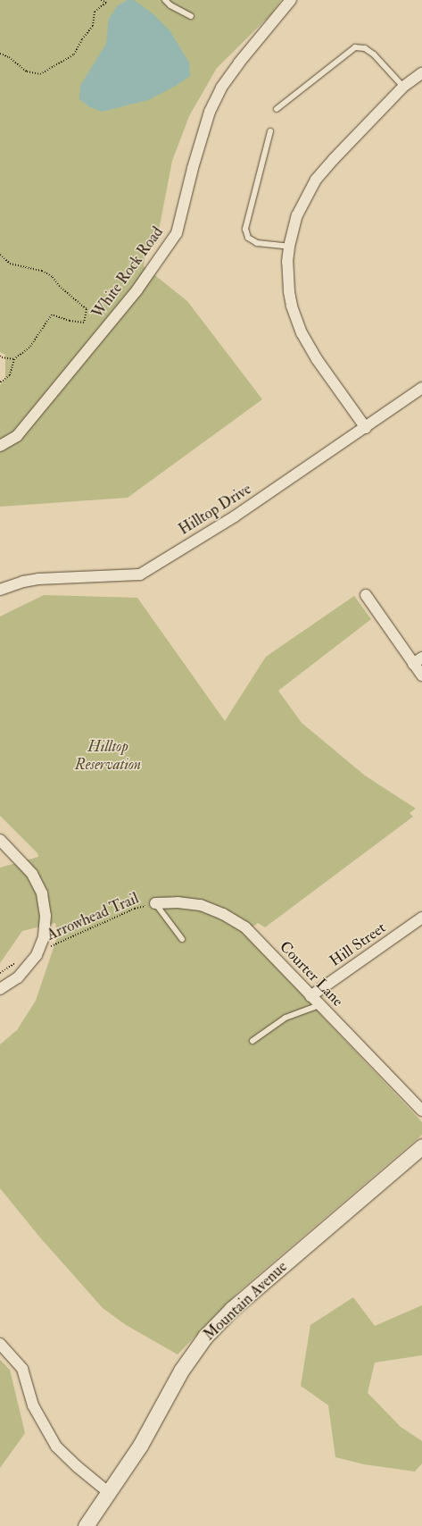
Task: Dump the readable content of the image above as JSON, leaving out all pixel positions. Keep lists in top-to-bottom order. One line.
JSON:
{"streets":{"street":["White Rock Road","Hilltop Drive","Hill Street","Courter Lane","Mountain Avenue"],"path":["Arrowhead Trail"]},"crossings":[["Arrowhead Trail","Courter Lane"],["Hill Street","Courter Lane"]],"parks":["Hilltop Reservation"]}
